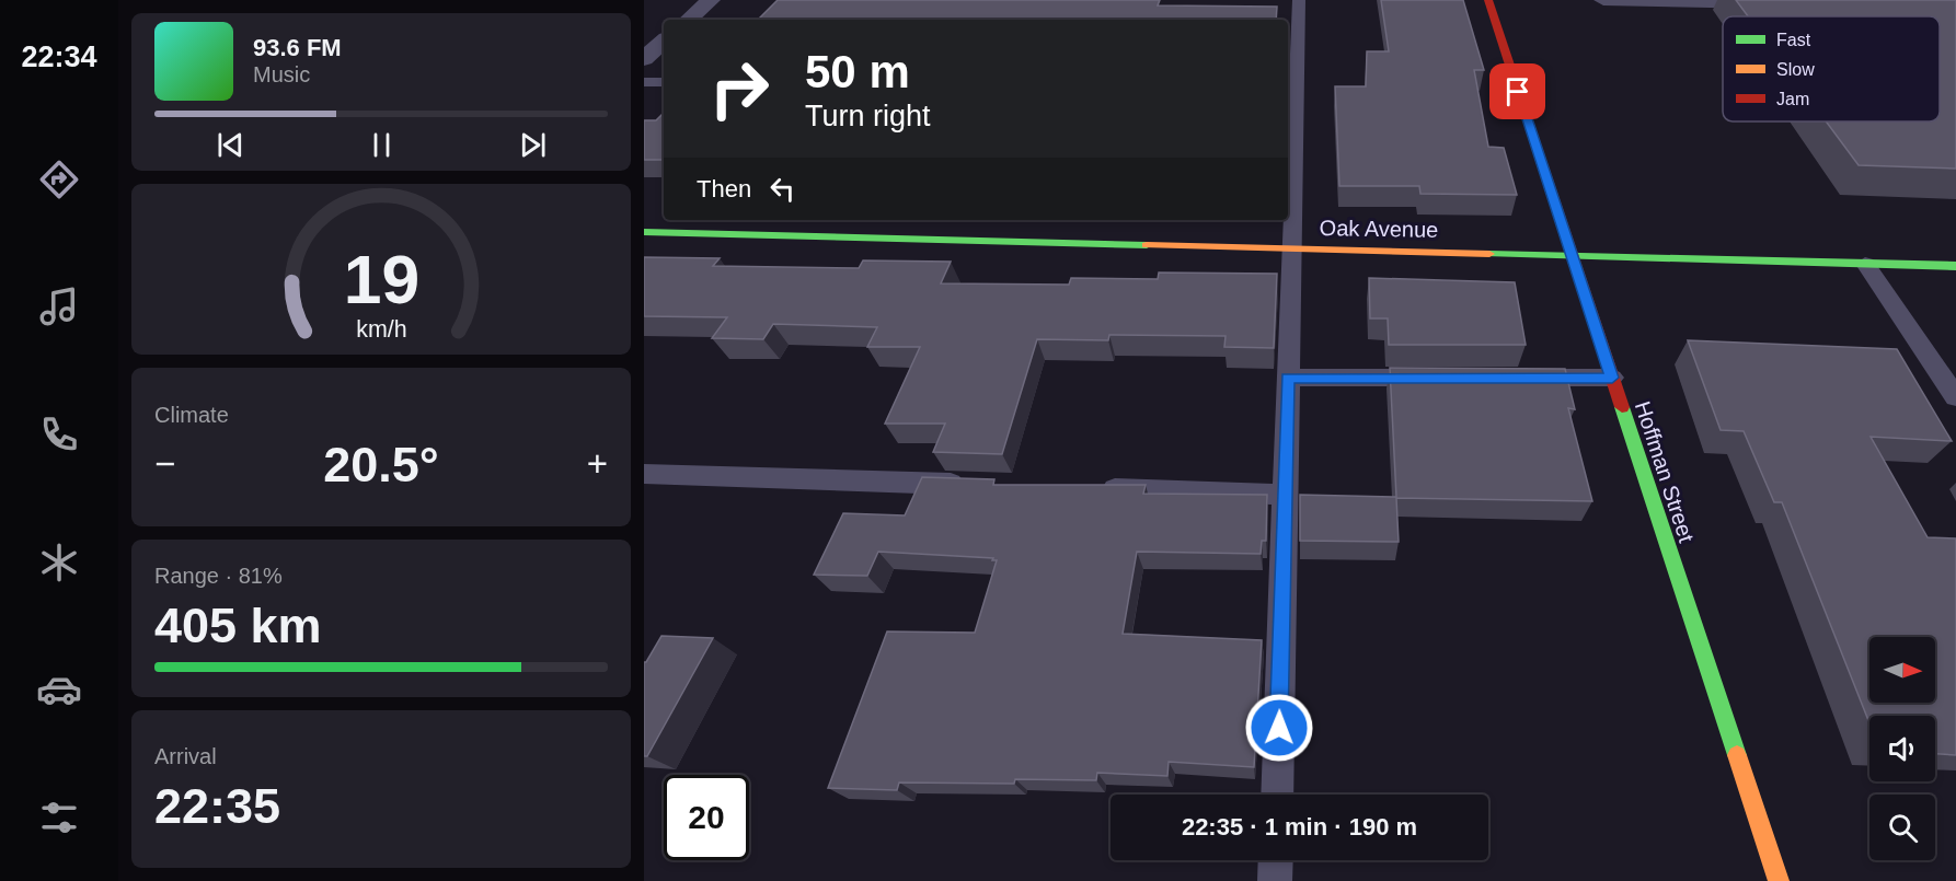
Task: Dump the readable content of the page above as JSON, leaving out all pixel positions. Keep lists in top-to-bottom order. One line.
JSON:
{"streets":{"street":["Oak Avenue","Hoffman Street"]},"crossings":[["Oak Avenue","Hoffman Street"]],"legend":["Fast","Slow","Jam"],"north":"right","page":{"tabs":"22:34","turn":["50 m","Turn right"],"song":["93.6 FM","Music"],"then":"Then","tile":["Climate",["Range · 81%","405 km"],["Arrival","22:35"]],"heat":["−","20.5°","+"],"limit":"20","trip":"22:35 · 1 min · 190 m","gauge":["19","km/h"]}}
